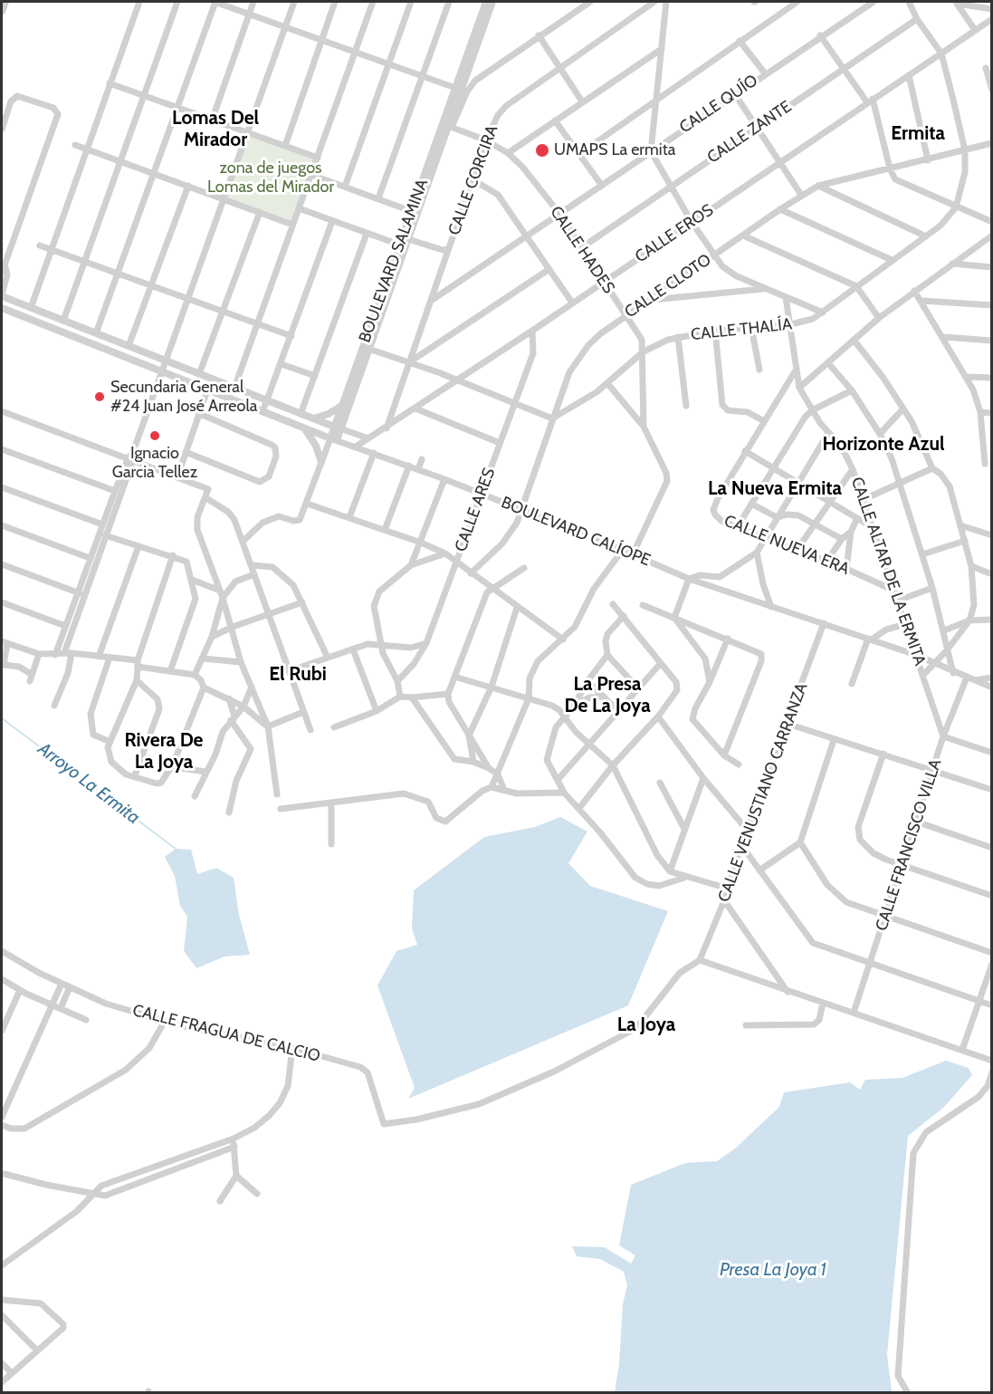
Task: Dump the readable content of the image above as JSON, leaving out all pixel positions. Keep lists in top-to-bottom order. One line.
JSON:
{"streets":{"street":["CALLE QUÍO","CALLE ZANTE","CALLE CORCIRA","CALLE EROS","CALLE HADES","BOULEVARD SALAMINA","CALLE CLOTO","CALLE THALÍA","CALLE ARES","BOULEVARD CALÍOPE","CALLE NUEVA ERA","CALLE ALTAR DE LA ERMITA","CALLE VENUSTIANO CARRANZA","CALLE FRANCISCO VILLA","CALLE FRAGUA DE CALCIO"]},"crossings":[["CALLE QUÍO","CALLE CORCIRA"],["CALLE QUÍO","CALLE HADES"],["CALLE ZANTE","CALLE HADES"],["CALLE CORCIRA","CALLE EROS"],["CALLE CORCIRA","CALLE HADES"],["CALLE EROS","CALLE HADES"],["CALLE EROS","CALLE THALÍA"],["CALLE EROS","CALLE ARES"],["CALLE EROS","BOULEVARD CALÍOPE"],["CALLE HADES","BOULEVARD SALAMINA"],["CALLE HADES","CALLE CLOTO"],["CALLE HADES","CALLE THALÍA"],["CALLE HADES","BOULEVARD CALÍOPE"],["BOULEVARD SALAMINA","BOULEVARD CALÍOPE"],["CALLE CLOTO","CALLE THALÍA"],["CALLE CLOTO","BOULEVARD CALÍOPE"],["CALLE ARES","BOULEVARD CALÍOPE"],["BOULEVARD CALÍOPE","CALLE ALTAR DE LA ERMITA"],["BOULEVARD CALÍOPE","CALLE VENUSTIANO CARRANZA"],["BOULEVARD CALÍOPE","CALLE FRANCISCO VILLA"],["CALLE NUEVA ERA","CALLE ALTAR DE LA ERMITA"],["CALLE ALTAR DE LA ERMITA","CALLE FRANCISCO VILLA"],["CALLE VENUSTIANO CARRANZA","CALLE FRAGUA DE CALCIO"]],"districts":["Lomas Del Mirador","Ermita","Horizonte Azul","La Nueva Ermita","El Rubi","La Presa De La Joya","Rivera De La Joya","La Joya"],"water":["Arroyo La Ermita","Presa La Joya 1"],"parks":["zona de juegos Lomas del Mirador"],"places":["UMAPS La ermita","Secundaria General #24 Juan José Arreola","Ignacio Garcia Tellez"]}
